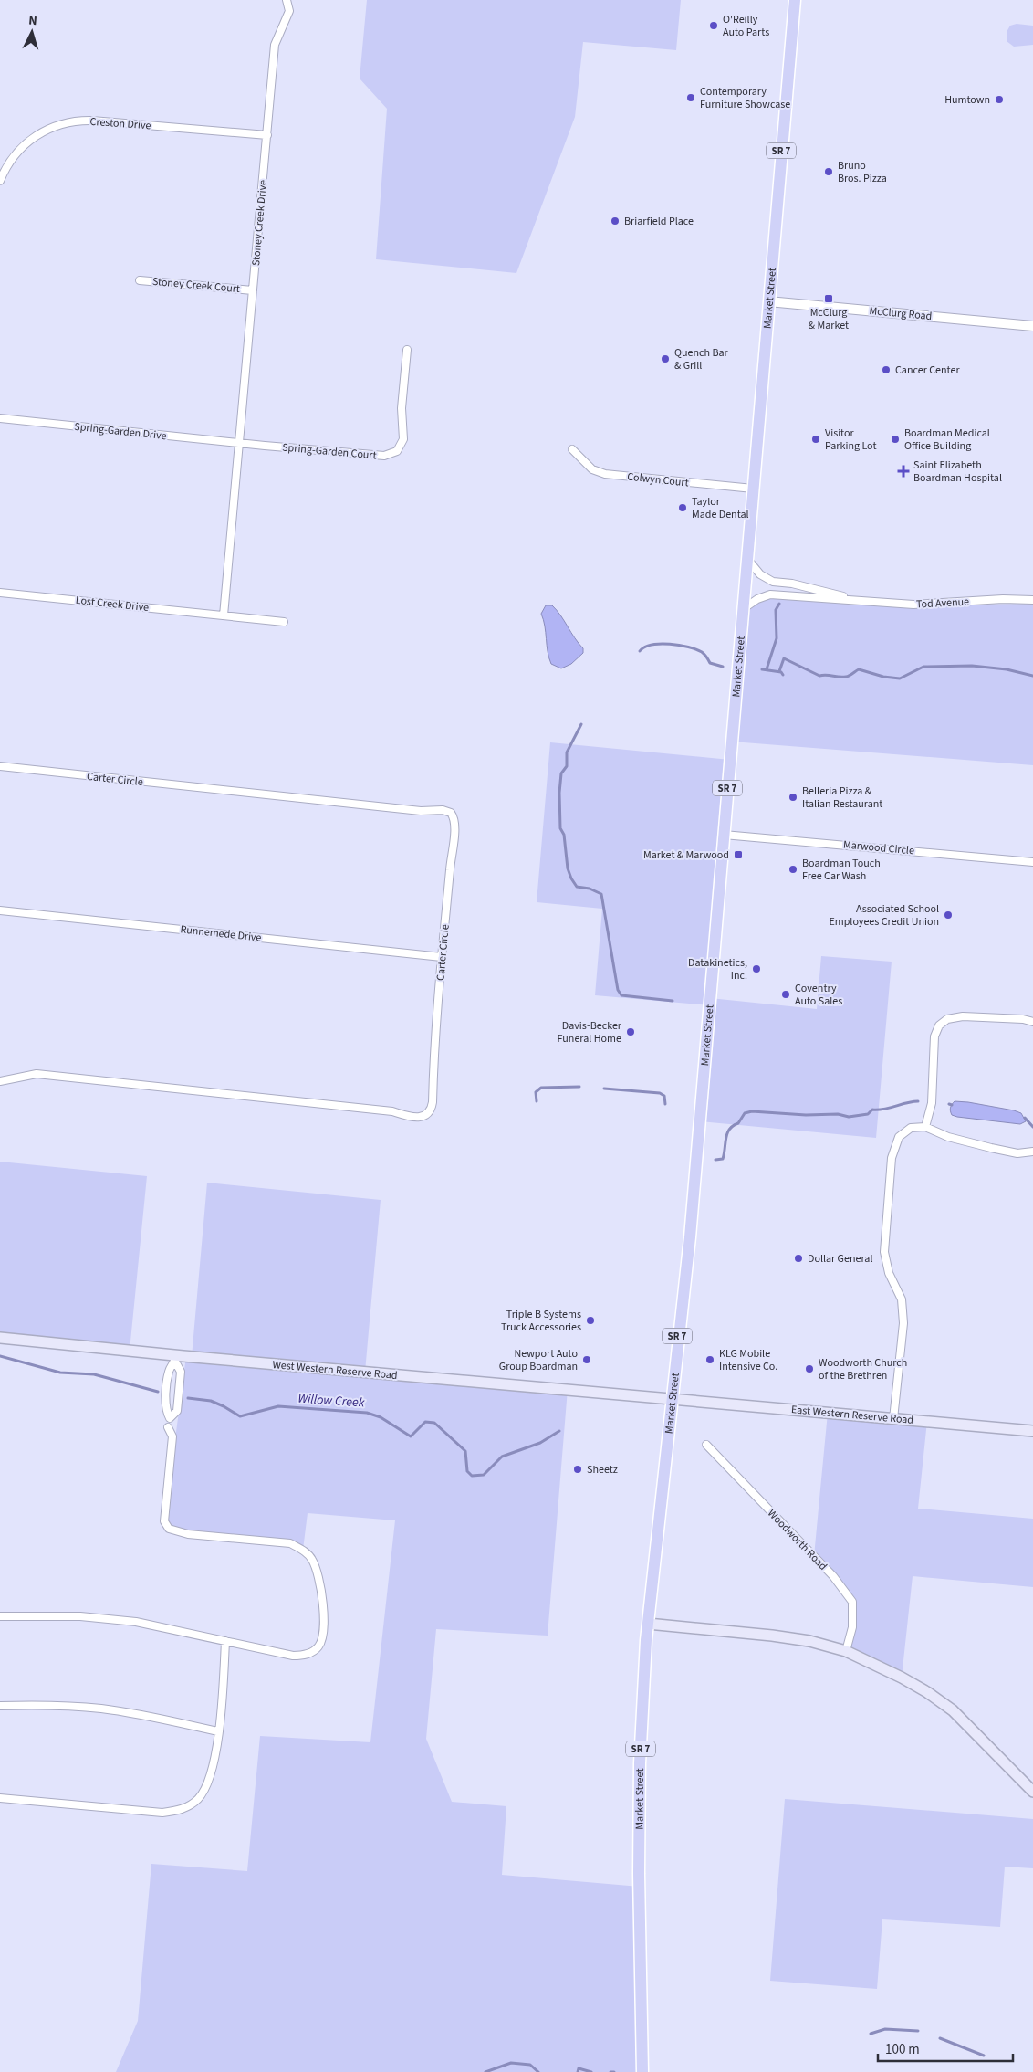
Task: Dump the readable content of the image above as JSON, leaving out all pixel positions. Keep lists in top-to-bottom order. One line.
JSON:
{"streets":{"main road":["SR 7","Market Street","West Western Reserve Road","East Western Reserve Road"],"street":["Creston Drive","Stoney Creek Drive","Stoney Creek Court","McClurg Road","Spring-Garden Drive","Spring-Garden Court","Colwyn Court","Tod Avenue","Lost Creek Drive","Carter Circle","Marwood Circle","Runnemede Drive","Woodworth Road"]},"crossings":[["Creston Drive","Stoney Creek Drive"],["Stoney Creek Drive","Stoney Creek Court"],["Stoney Creek Drive","Spring-Garden Drive"],["Stoney Creek Drive","Spring-Garden Court"],["Market Street","McClurg Road"],["Market Street","Colwyn Court"],["Market Street","Tod Avenue"],["Market Street","Marwood Circle"],["Market Street","West Western Reserve Road"],["Market Street","East Western Reserve Road"],["Spring-Garden Drive","Spring-Garden Court"],["Carter Circle","Runnemede Drive"],["West Western Reserve Road","East Western Reserve Road"]],"water":["Willow Creek"],"places":{"other":["O'Reilly Auto Parts","Contemporary Furniture Showcase","Humtown","Bruno Bros. Pizza","Briarfield Place","Quench Bar & Grill","Cancer Center","Visitor Parking Lot","Boardman Medical Office Building","Taylor Made Dental","Belleria Pizza & Italian Restaurant","Boardman Touch Free Car Wash","Associated School Employees Credit Union","Datakinetics, Inc.","Coventry Auto Sales","Davis-Becker Funeral Home","Dollar General","Triple B Systems Truck Accessories","Newport Auto Group Boardman","KLG Mobile Intensive Co.","Woodworth Church of the Brethren","Sheetz"],"transit":["McClurg & Market","Market & Marwood"],"health":["Saint Elizabeth Boardman Hospital"]},"scale_bar":"100 m","north":"top"}
